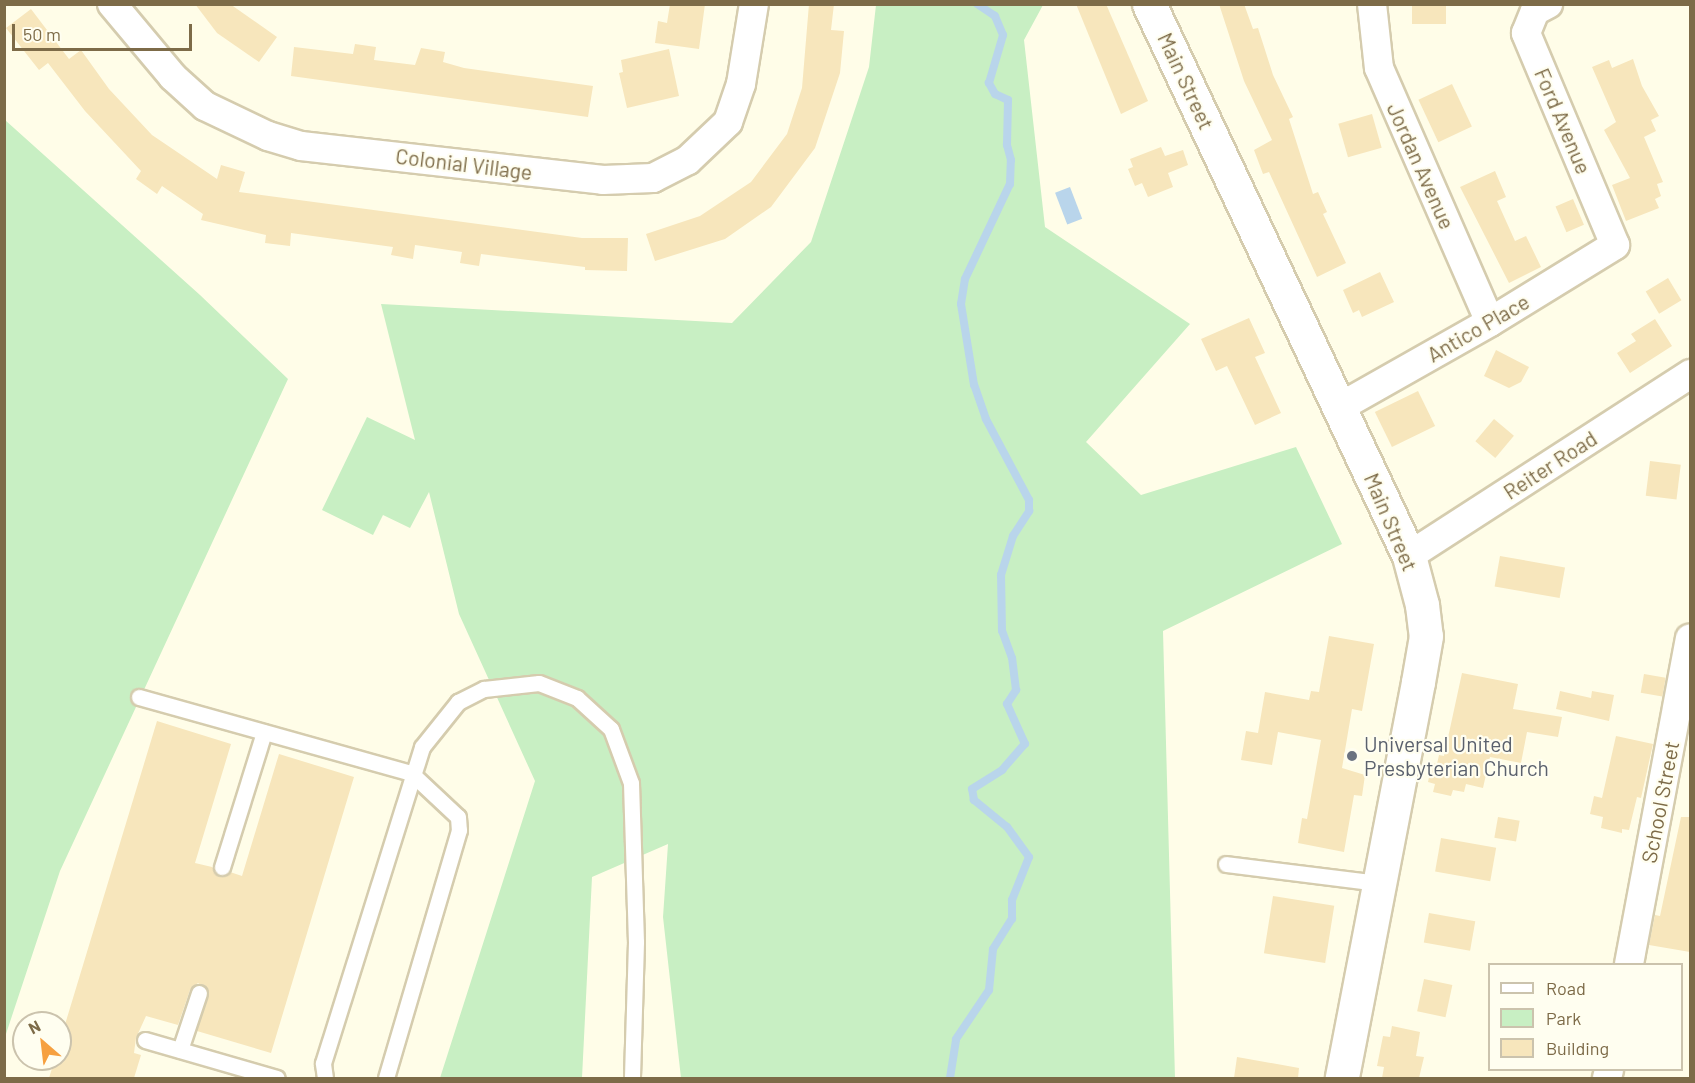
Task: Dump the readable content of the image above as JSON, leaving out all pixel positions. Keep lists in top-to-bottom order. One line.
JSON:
{"streets":{"street":["Main Street","Ford Avenue","Colonial Village","Jordan Avenue","Antico Place","Reiter Road","School Street"]},"crossings":[["Main Street","Antico Place"],["Main Street","Reiter Road"],["Ford Avenue","Antico Place"],["Jordan Avenue","Antico Place"]],"places":["Universal United Presbyterian Church"],"legend":["Road","Park","Building"],"scale_bar":"50 m","north":"top left"}
